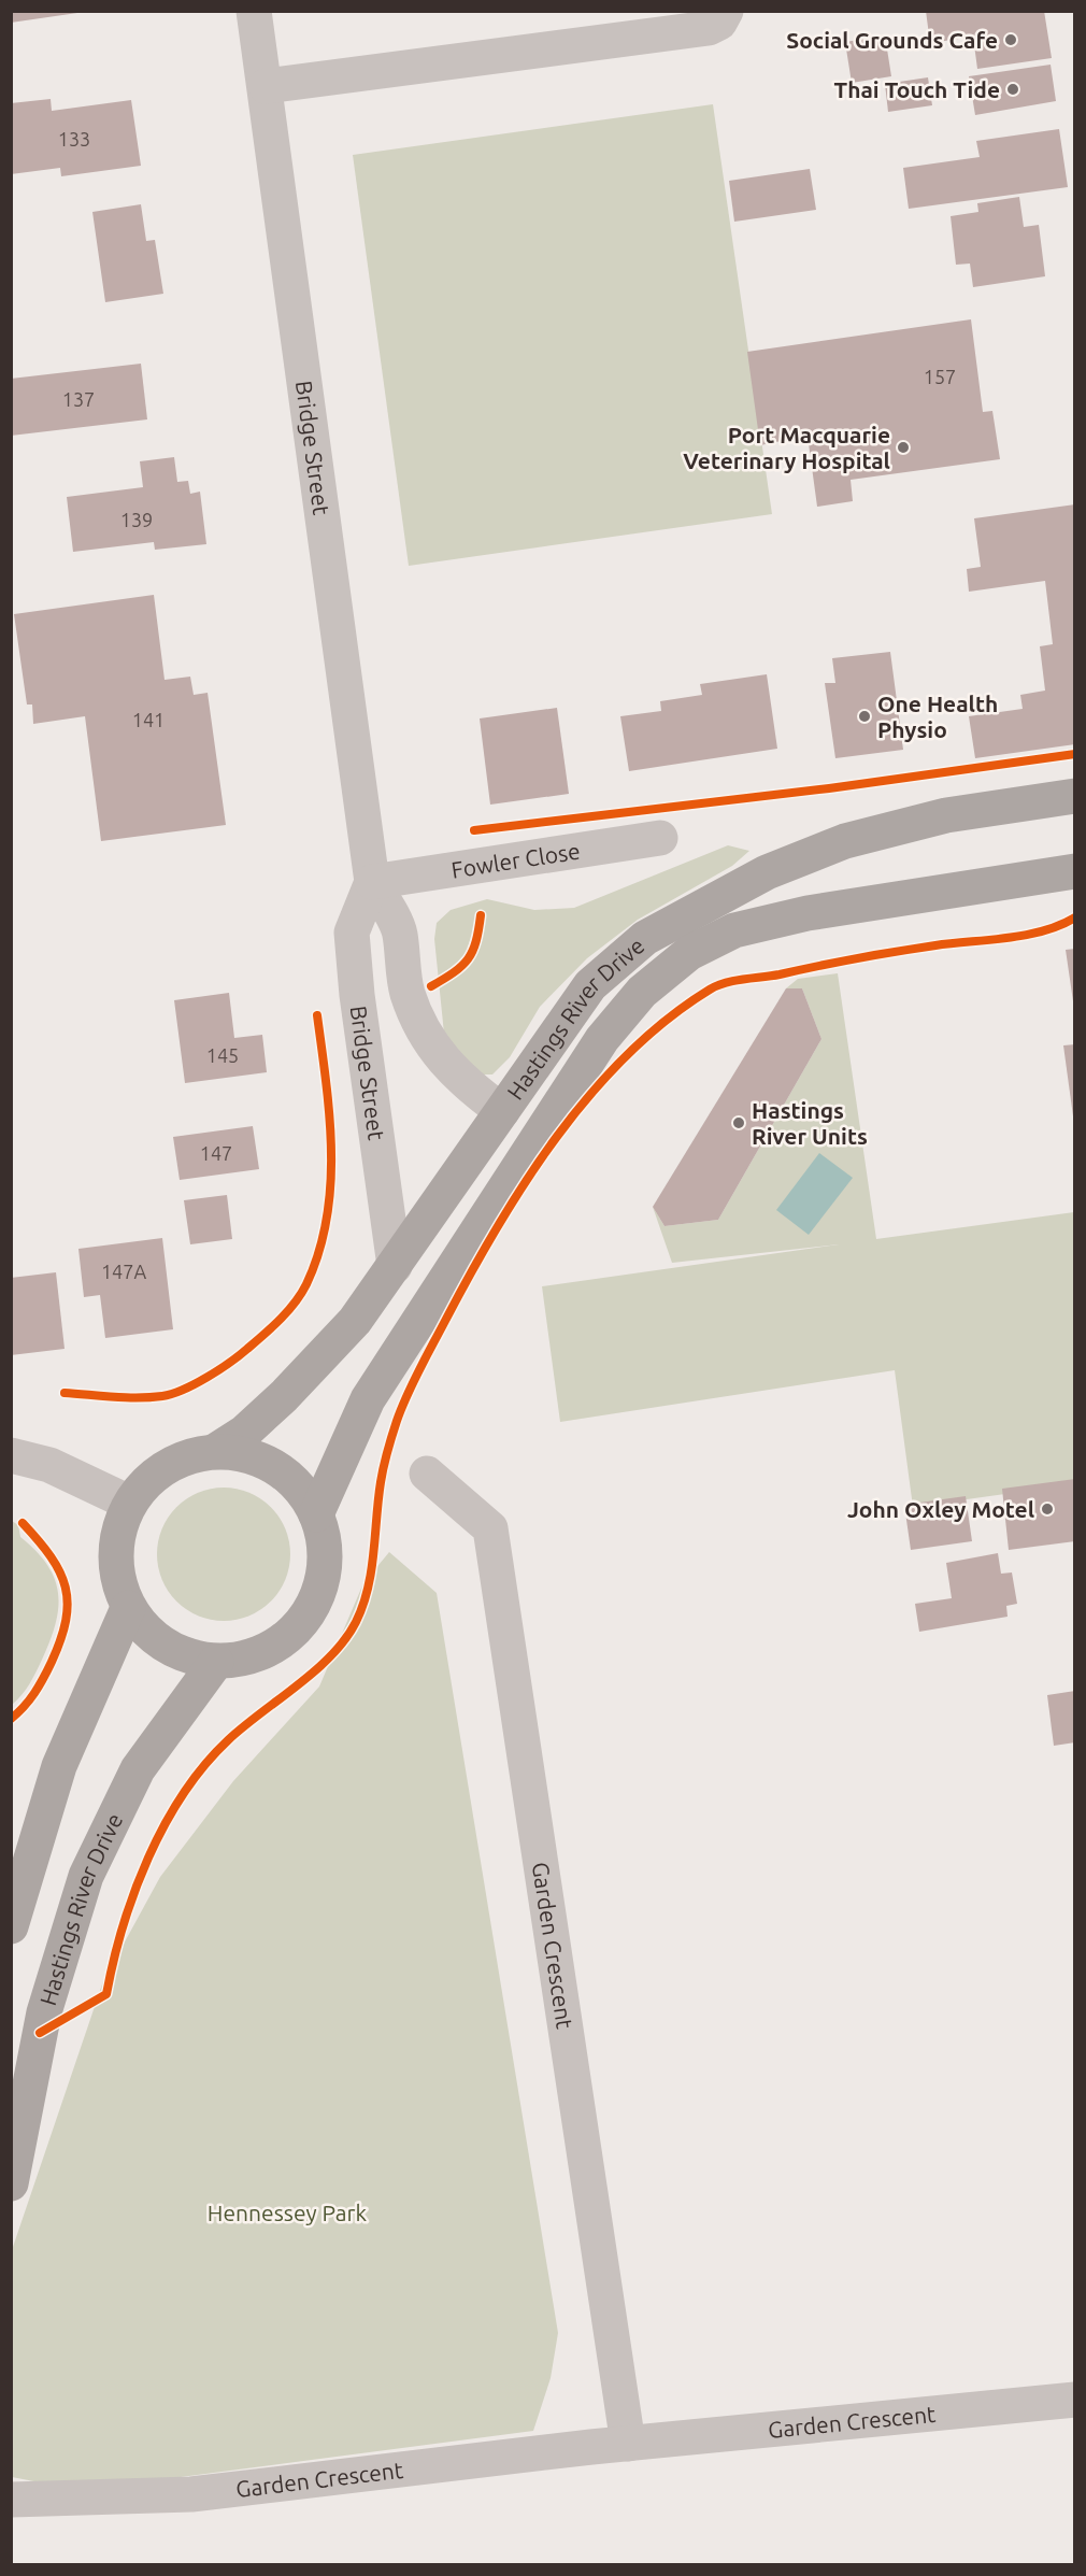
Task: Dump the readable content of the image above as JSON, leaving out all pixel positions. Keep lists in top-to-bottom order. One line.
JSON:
{"streets":{"main road":["Hastings River Drive"],"street":["Bridge Street","Fowler Close","Garden Crescent"]},"crossings":[["Bridge Street","Fowler Close"],["Bridge Street","Hastings River Drive"]],"parks":["Hennessey Park"],"places":["Social Grounds Cafe","Thai Touch Tide","Port Macquarie Veterinary Hospital","One Health Physio","Hastings River Units","John Oxley Motel"],"house_numbers":["133","157","137","139","141","145","147","147A"]}
